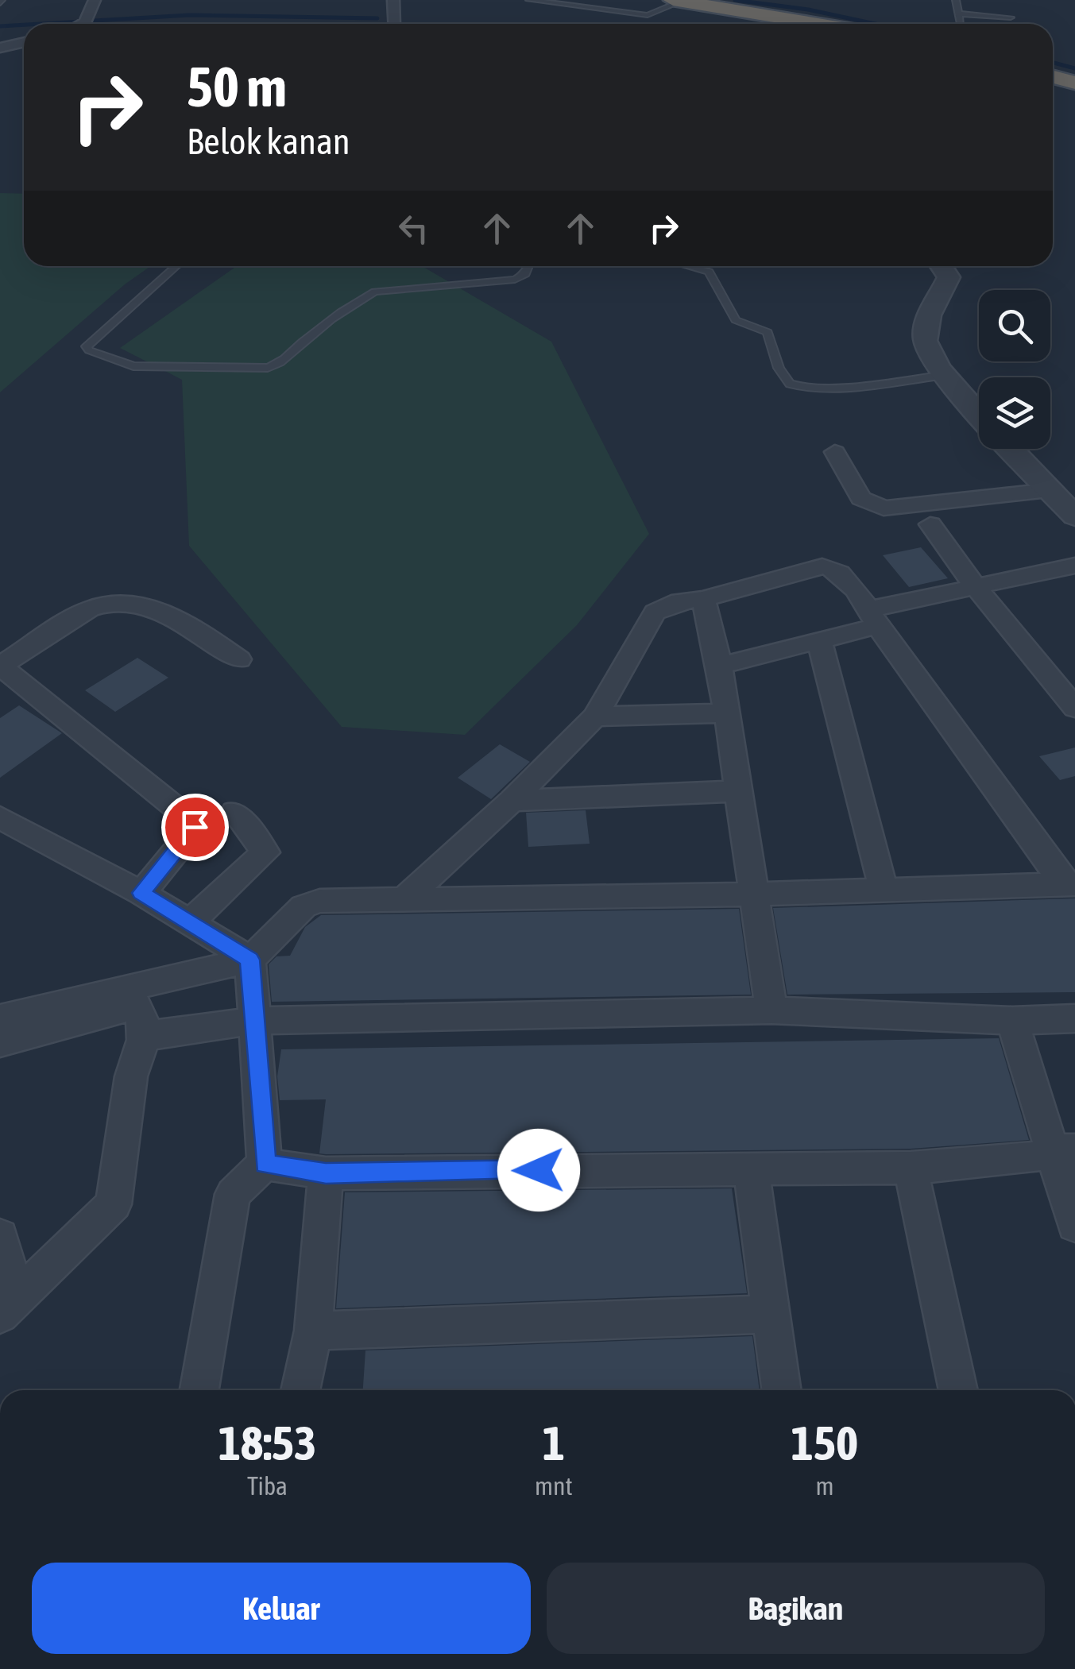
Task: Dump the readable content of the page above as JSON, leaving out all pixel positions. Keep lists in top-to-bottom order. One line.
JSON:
{"page":{"turn":["50 m","Belok kanan"],"eta":["18:53","Tiba","1","mnt","150","m"],"buttons":["Keluar","Bagikan"]}}
